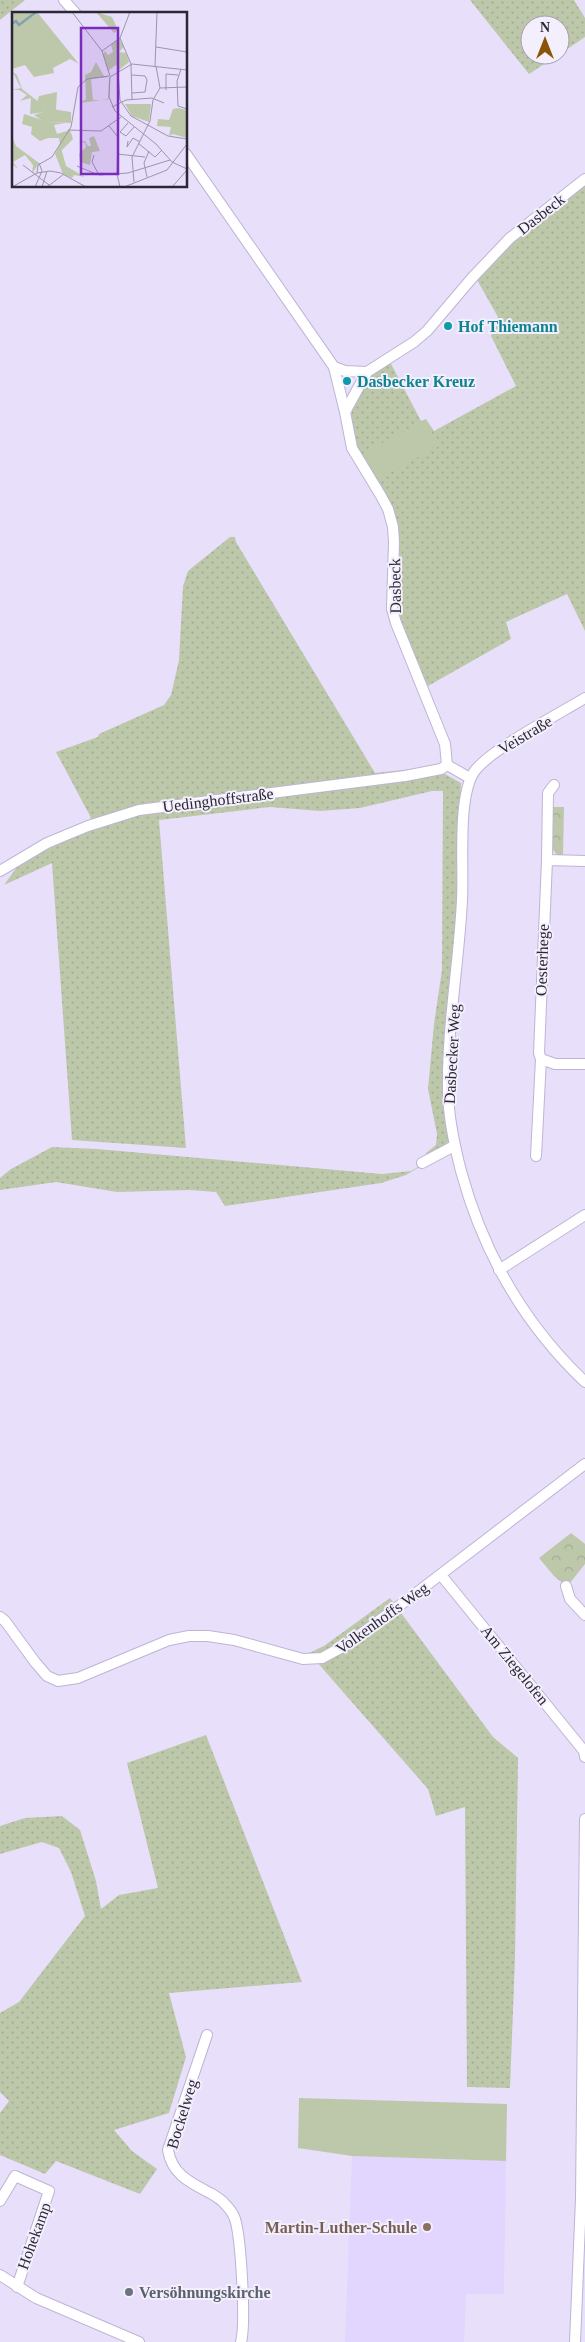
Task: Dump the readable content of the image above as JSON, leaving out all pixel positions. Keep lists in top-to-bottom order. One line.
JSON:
{"streets":{"street":["Dasbeck","Veistraße","Uedinghoffstraße","Oesterhege","Dasbecker Weg","Volkenhoffs Weg","Am Ziegelofen","Bockelweg","Hohekamp"]},"crossings":[["Dasbeck","Uedinghoffstraße"],["Veistraße","Dasbecker Weg"],["Volkenhoffs Weg","Am Ziegelofen"]],"places":["Hof Thiemann","Dasbecker Kreuz","Martin-Luther-Schule","Versöhnungskirche"],"north":"top"}
